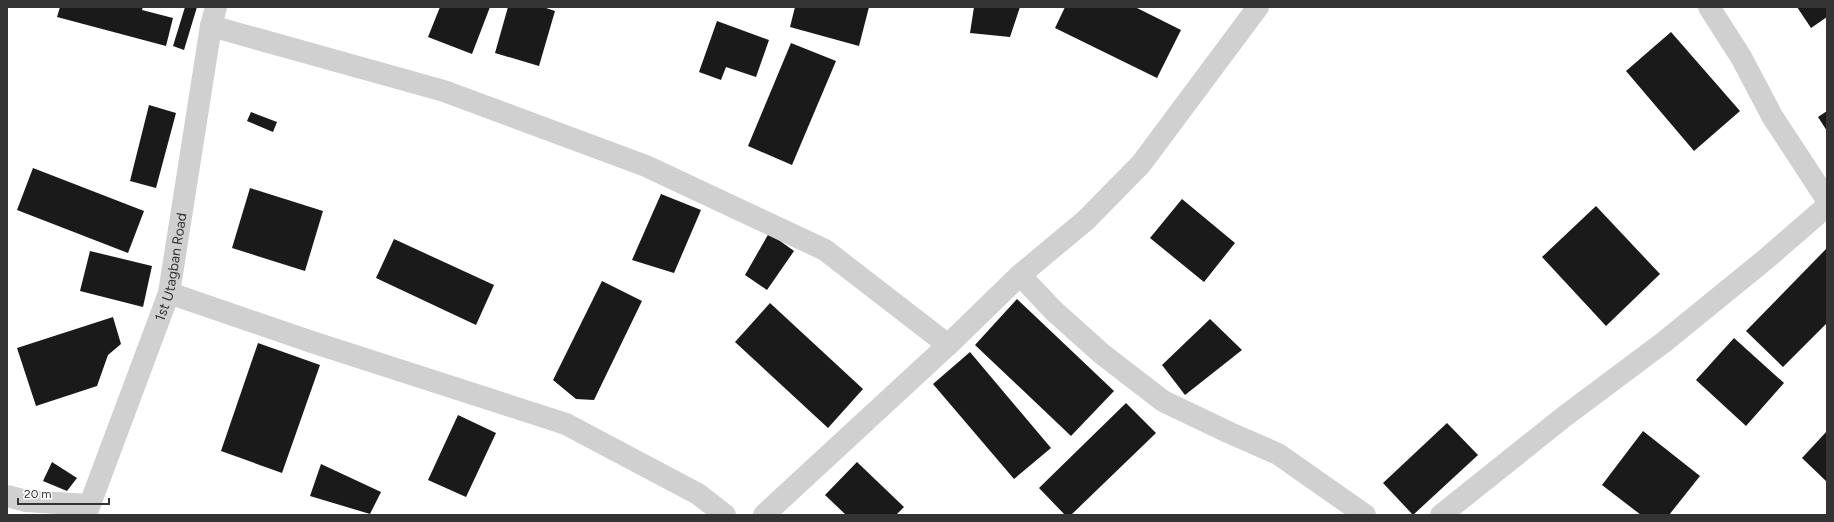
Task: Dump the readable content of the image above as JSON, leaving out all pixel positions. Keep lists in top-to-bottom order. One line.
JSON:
{"streets":{"street":["1st Utagban Road"]},"scale_bar":"20 m"}
